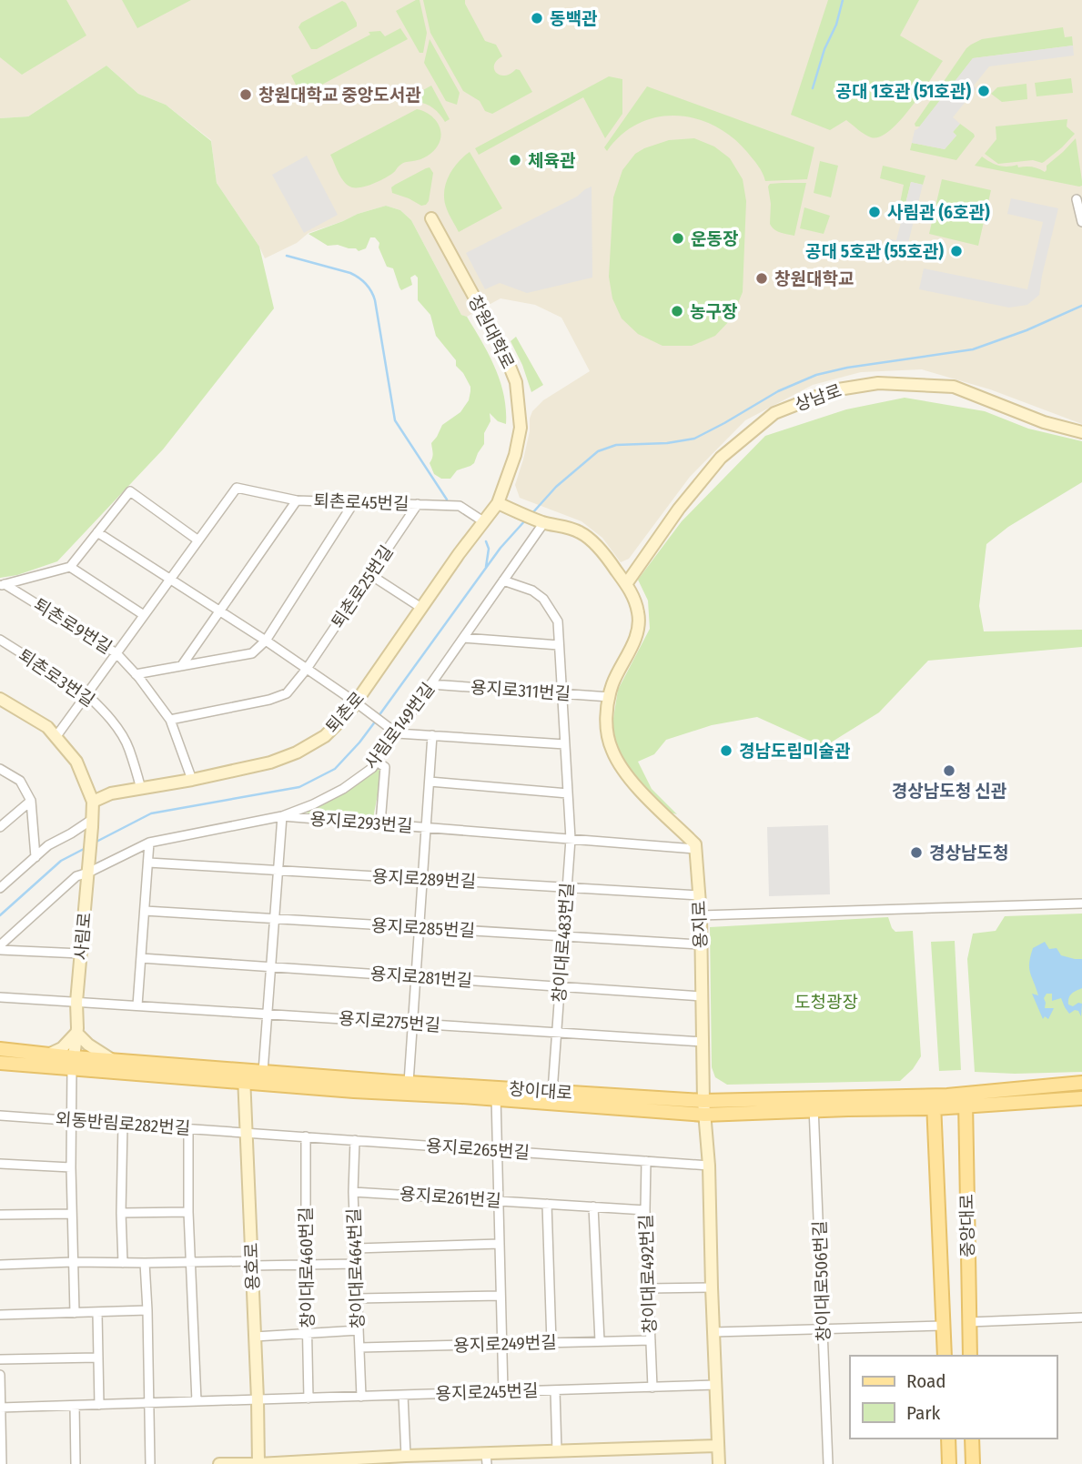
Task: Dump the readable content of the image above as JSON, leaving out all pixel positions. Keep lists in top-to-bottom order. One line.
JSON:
{"streets":{"main road":["창이대로","중앙대로"],"street":["창원대학로","상남로","퇴촌로45번길","퇴촌로25번길","퇴촌로9번길","퇴촌로3번길","용지로311번길","퇴촌로","사림로149번길","용지로293번길","용지로289번길","용지로","용지로285번길","사림로","창이대로483번길","용지로281번길","용지로275번길","외동반림로282번길","용지로265번길","용지로261번길","용호로","창이대로460번길","창이대로464번길","창이대로492번길","창이대로506번길","용지로249번길","용지로245번길"]},"crossings":[["창원대학로","퇴촌로45번길"],["창원대학로","퇴촌로"],["퇴촌로45번길","퇴촌로25번길"],["퇴촌로45번길","퇴촌로"],["퇴촌로9번길","퇴촌로"],["퇴촌로3번길","퇴촌로"],["용지로311번길","사림로149번길"],["용지로311번길","창이대로483번길"],["사림로149번길","용지로293번길"],["사림로149번길","사림로"],["사림로149번길","창이대로483번길"],["용지로293번길","용지로"],["용지로293번길","창이대로483번길"],["용지로289번길","용지로"],["용지로289번길","창이대로483번길"],["용지로","용지로285번길"],["용지로","용지로281번길"],["용지로","용지로275번길"],["용지로","창이대로"],["용지로","용지로265번길"],["용지로","용지로245번길"],["용지로285번길","창이대로483번길"],["사림로","용지로275번길"],["사림로","창이대로"],["창이대로483번길","용지로281번길"],["창이대로483번길","용지로275번길"],["창이대로483번길","창이대로"],["창이대로","중앙대로"],["창이대로","용호로"],["창이대로","창이대로506번길"],["외동반림로282번길","용지로265번길"],["외동반림로282번길","용호로"],["용지로265번길","용호로"],["용지로265번길","창이대로460번길"],["용지로265번길","창이대로464번길"],["용지로265번길","창이대로492번길"],["용지로261번길","창이대로464번길"],["용지로261번길","창이대로492번길"],["용호로","용지로245번길"],["창이대로460번길","용지로245번길"],["창이대로464번길","용지로249번길"],["창이대로464번길","용지로245번길"],["창이대로492번길","용지로249번길"],["창이대로492번길","용지로245번길"]],"parks":["도청광장"],"places":["동백관","공대 1호관 (51호관)","창원대학교 중앙도서관","체육관","사림관 (6호관)","운동장","공대 5호관 (55호관)","창원대학교","농구장","경남도립미술관","경상남도청 신관","경상남도청"],"legend":["Road","Park"]}
